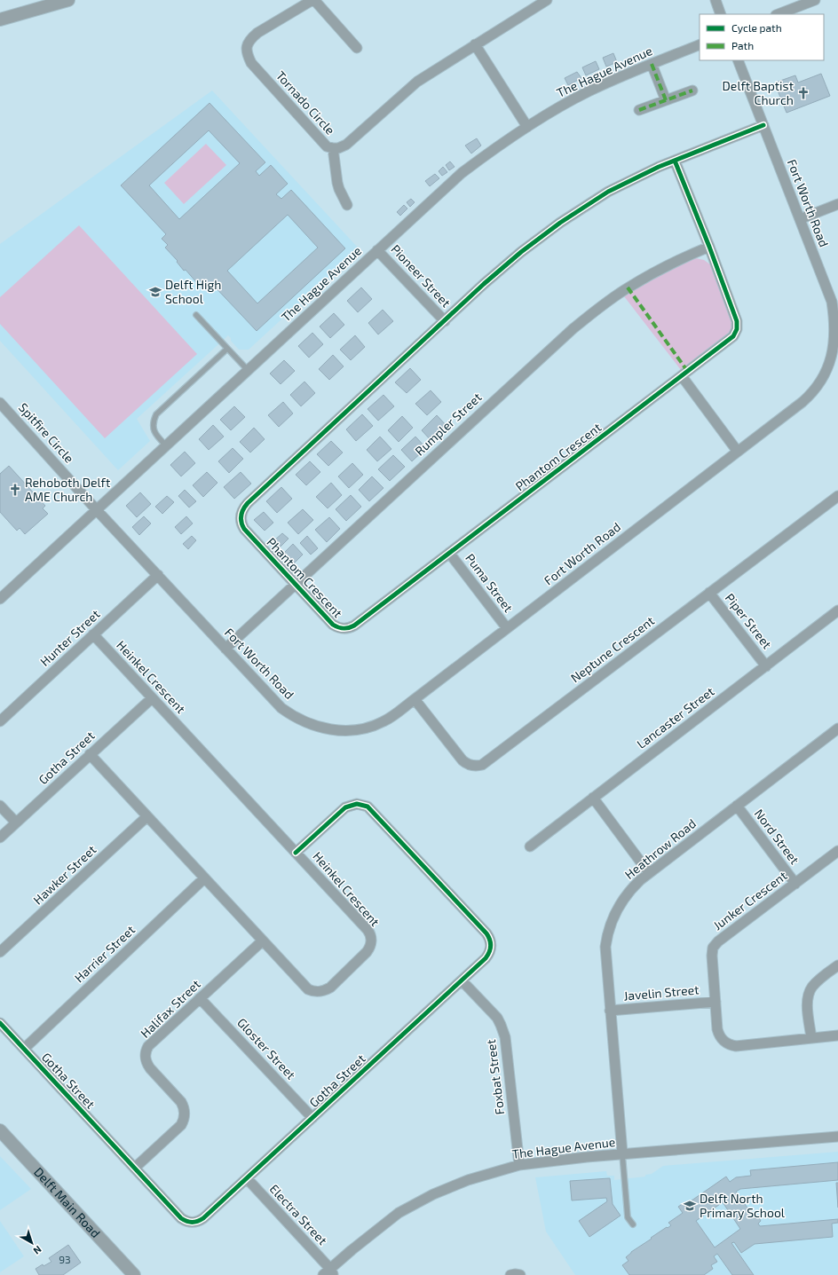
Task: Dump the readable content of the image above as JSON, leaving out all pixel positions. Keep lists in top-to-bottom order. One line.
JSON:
{"streets":{"street":["The Hague Avenue","Tornado Circle","Fort Worth Road","Pioneer Street","Rumpler Street","Spitfire Circle","Phantom Crescent","Puma Street","Piper Street","Hunter Street","Neptune Crescent","Heinkel Crescent","Lancaster Street","Gotha Street","Nord Street","Heathrow Road","Hawker Street","Junker Crescent","Harrier Street","Javelin Street","Halifax Street","Gloster Street","Foxbat Street","Delft Main Road","Electra Street"]},"crossings":[["The Hague Avenue","Fort Worth Road"],["The Hague Avenue","Pioneer Street"],["The Hague Avenue","Spitfire Circle"],["The Hague Avenue","Heathrow Road"],["The Hague Avenue","Foxbat Street"],["The Hague Avenue","Electra Street"],["Fort Worth Road","Rumpler Street"],["Fort Worth Road","Spitfire Circle"],["Fort Worth Road","Phantom Crescent"],["Fort Worth Road","Puma Street"],["Fort Worth Road","Hunter Street"],["Fort Worth Road","Neptune Crescent"],["Pioneer Street","Phantom Crescent"],["Rumpler Street","Phantom Crescent"],["Phantom Crescent","Puma Street"],["Piper Street","Neptune Crescent"],["Piper Street","Lancaster Street"],["Hunter Street","Heinkel Crescent"],["Heinkel Crescent","Gotha Street"],["Heinkel Crescent","Hawker Street"],["Heinkel Crescent","Harrier Street"],["Heinkel Crescent","Halifax Street"],["Gotha Street","Harrier Street"],["Gotha Street","Halifax Street"],["Gotha Street","Gloster Street"],["Gotha Street","Foxbat Street"],["Gotha Street","Electra Street"],["Nord Street","Heathrow Road"],["Nord Street","Junker Crescent"],["Heathrow Road","Javelin Street"],["Junker Crescent","Javelin Street"],["Halifax Street","Gloster Street"]],"places":{"church":["Delft Baptist Church","Rehoboth Delft AME Church"],"school or university":["Delft High School","Delft North Primary School"]},"house_numbers":["93"],"legend":["Cycle path","Path"],"north":"bottom right"}
